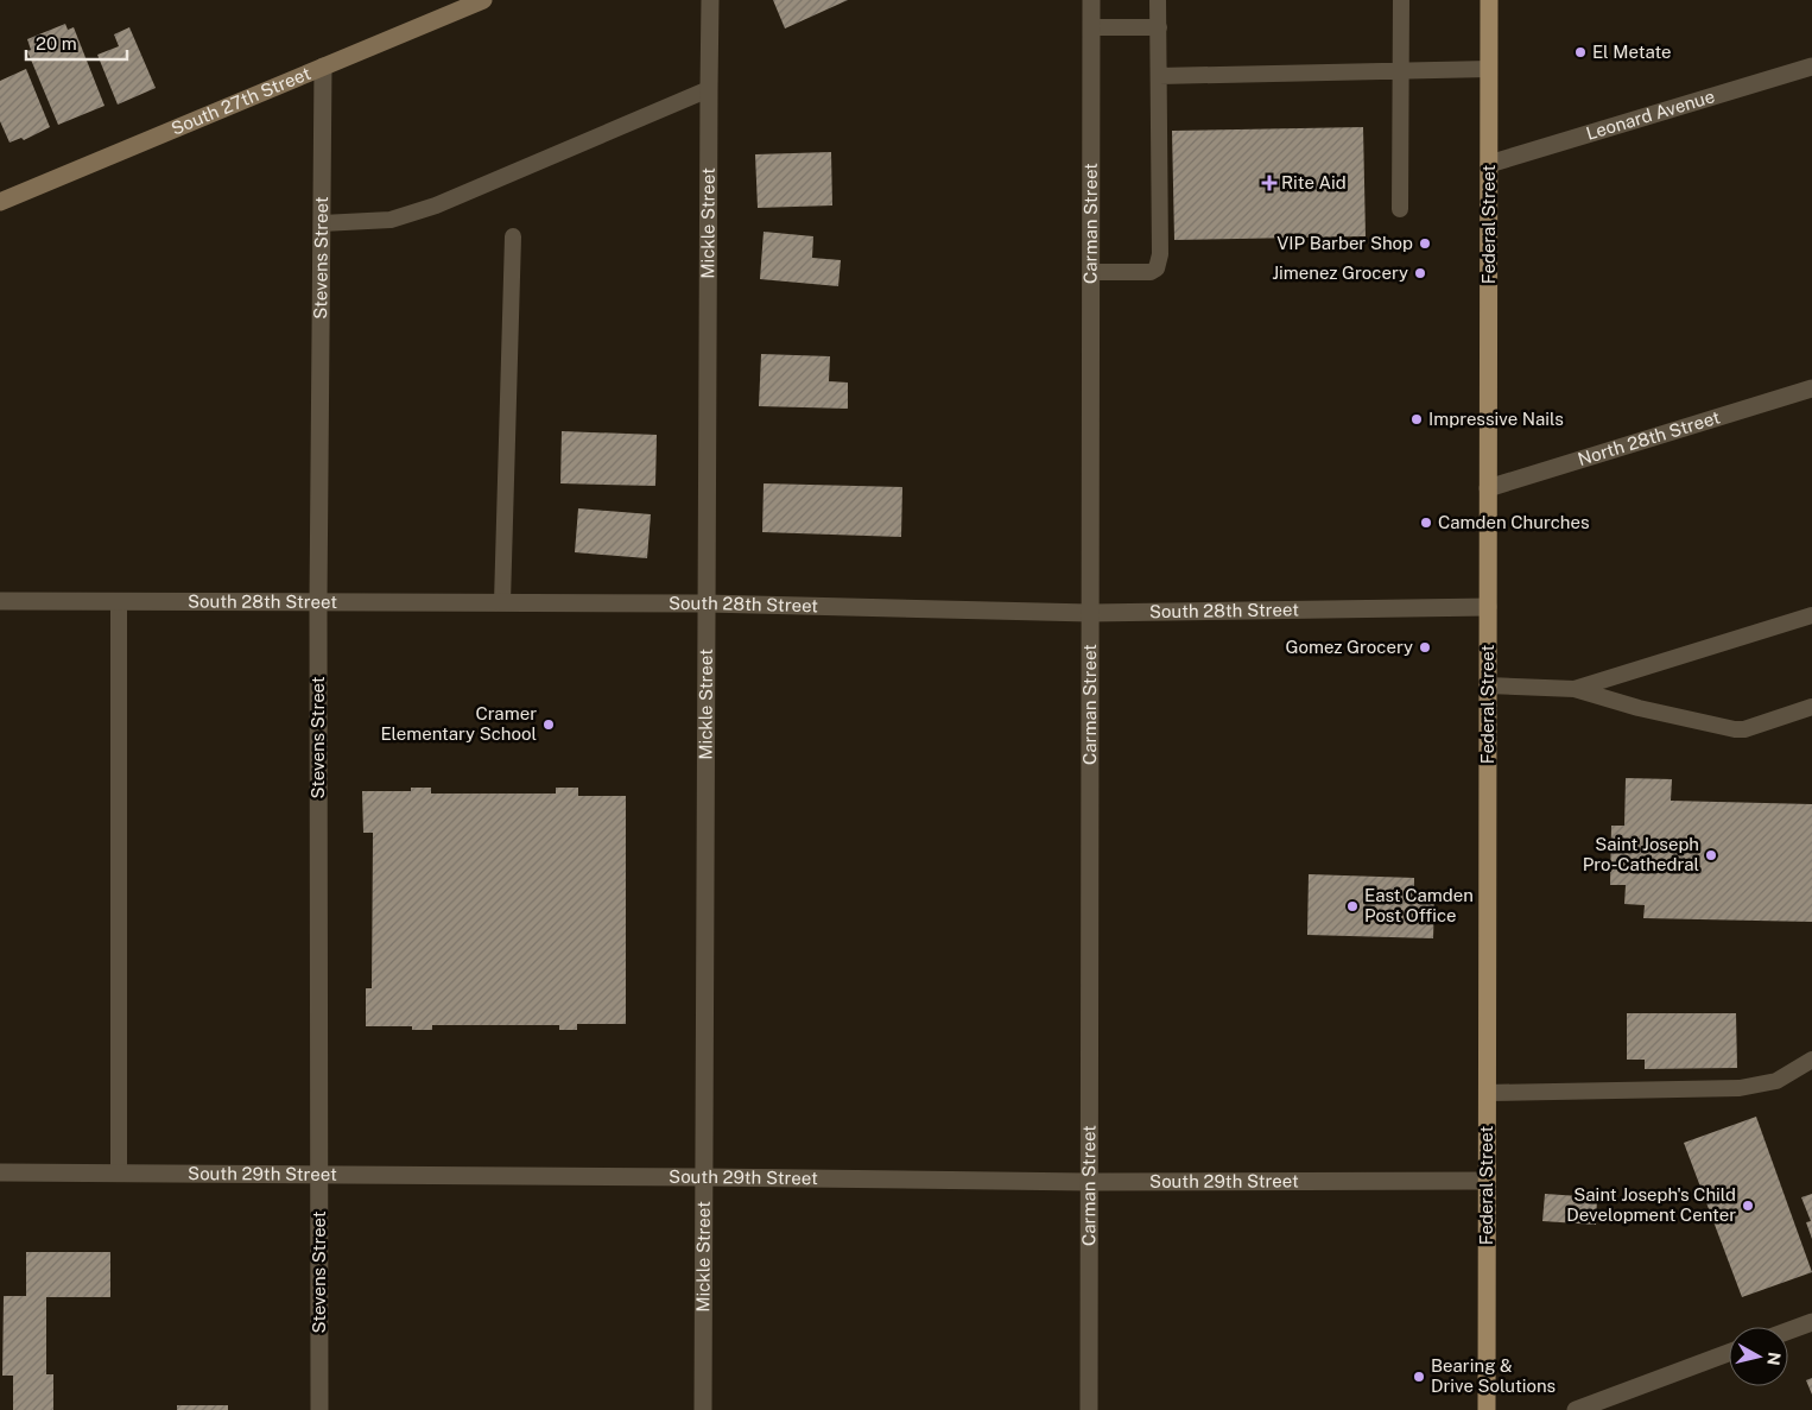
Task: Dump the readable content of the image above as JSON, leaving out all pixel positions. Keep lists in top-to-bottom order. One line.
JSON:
{"streets":{"main road":["South 27th Street","Federal Street"],"street":["Leonard Avenue","Mickle Street","Carman Street","Stevens Street","North 28th Street","South 28th Street","South 29th Street"]},"crossings":[["South 27th Street","Stevens Street"],["Leonard Avenue","Federal Street"],["Mickle Street","South 28th Street"],["Mickle Street","South 29th Street"],["Carman Street","South 28th Street"],["Carman Street","South 29th Street"],["Federal Street","North 28th Street"],["Federal Street","South 28th Street"],["Federal Street","South 29th Street"],["Stevens Street","South 28th Street"],["Stevens Street","South 29th Street"]],"places":{"other":["El Metate","VIP Barber Shop","Jimenez Grocery","Impressive Nails","Camden Churches","Gomez Grocery","Cramer Elementary School","Saint Joseph Pro-Cathedral","East Camden Post Office","Saint Joseph's Child Development Center","Bearing & Drive Solutions"],"health":["Rite Aid"]},"scale_bar":"20 m","north":"right"}
